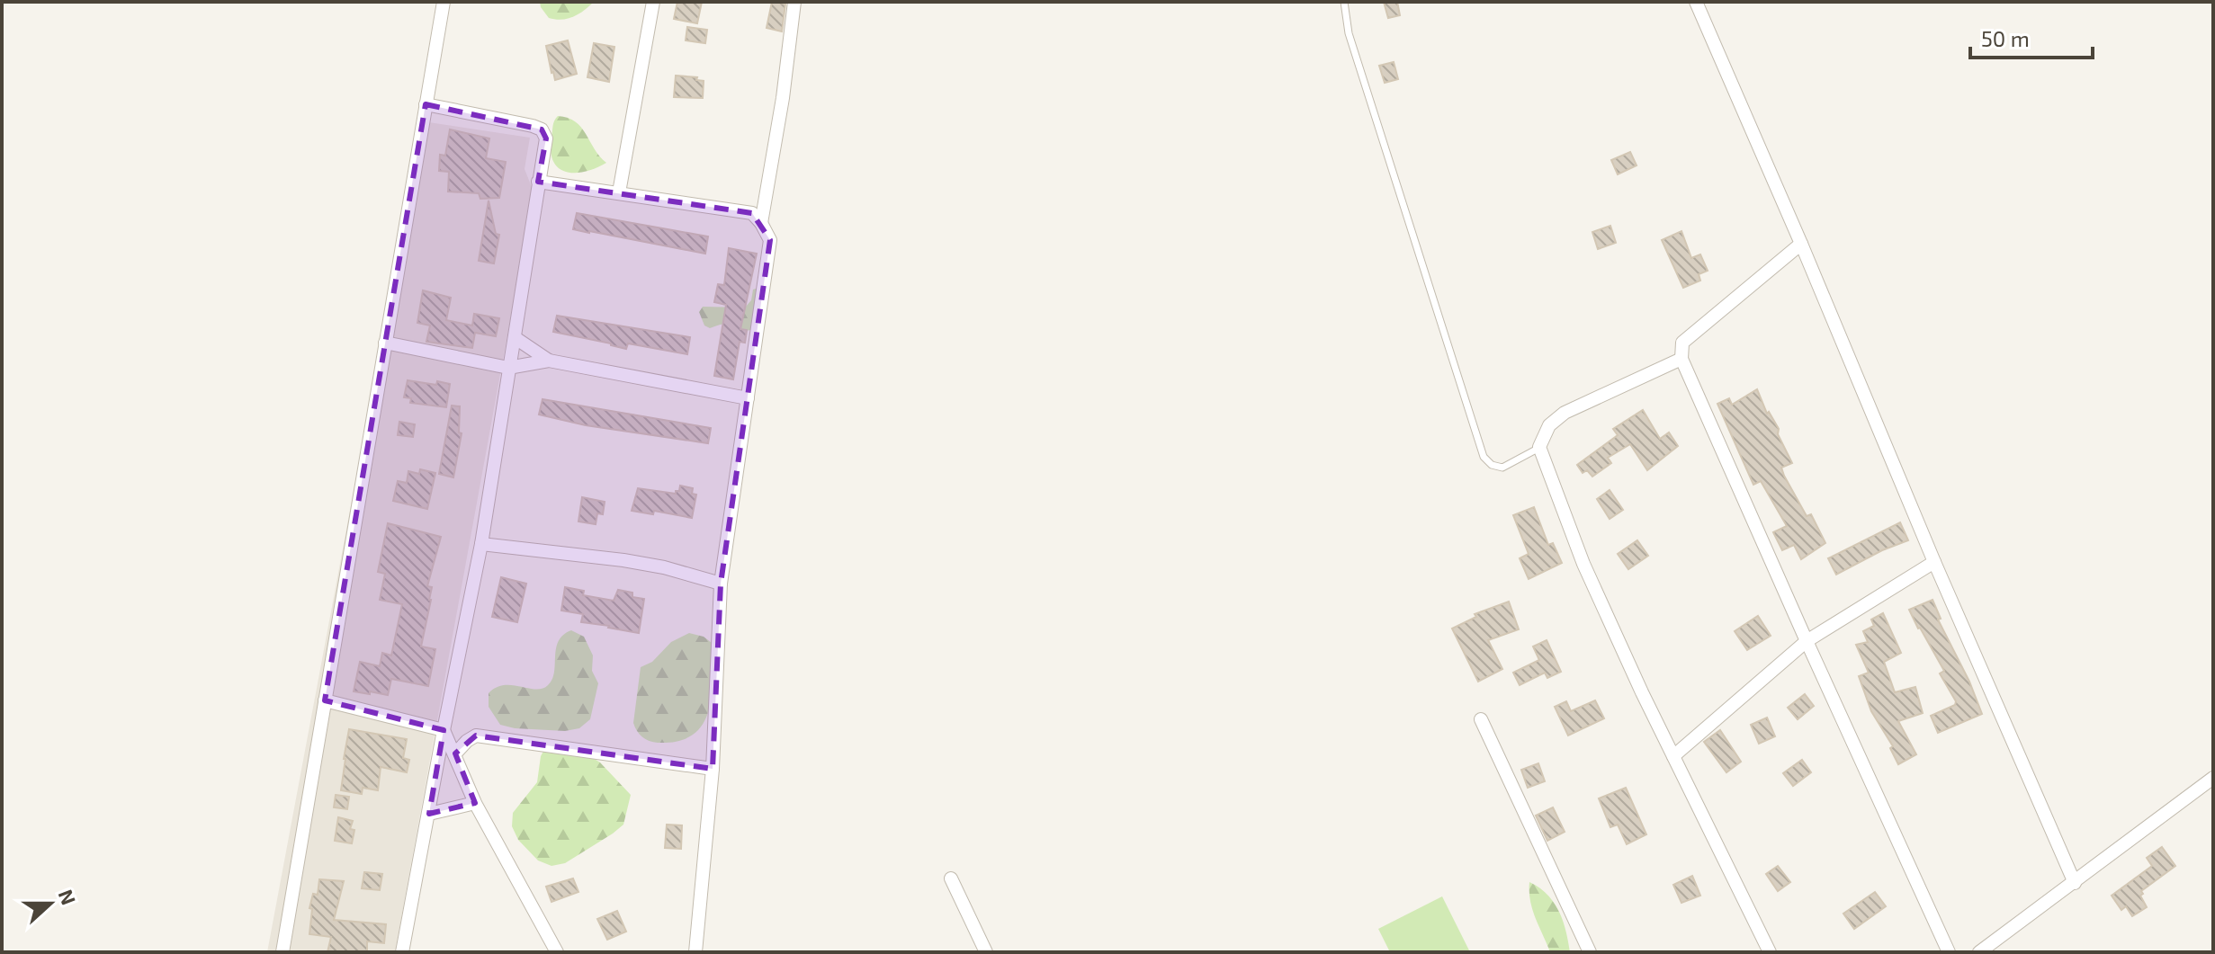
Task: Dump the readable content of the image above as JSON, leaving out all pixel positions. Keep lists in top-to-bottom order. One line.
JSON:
{"scale_bar":"50 m","north":"right"}
